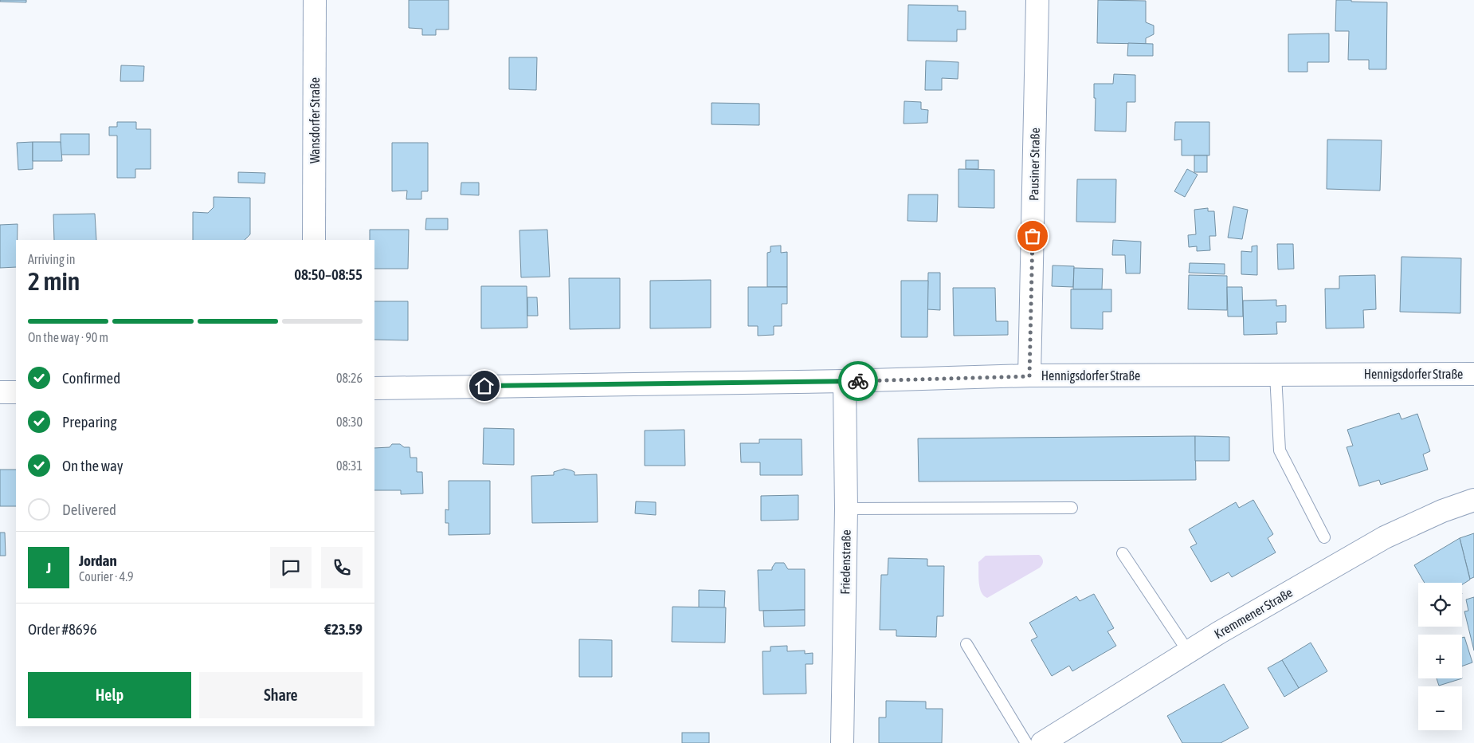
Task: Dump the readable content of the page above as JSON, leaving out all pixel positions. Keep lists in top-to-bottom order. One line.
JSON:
{"streets":{"street":["Wansdorfer Straße","Pausiner Straße","Hennigsdorfer Straße","Friedenstraße","Kremmener Straße"]},"crossings":[["Pausiner Straße","Hennigsdorfer Straße"],["Hennigsdorfer Straße","Friedenstraße"]],"page":{"heading":["2 min","Arriving in","08:50–08:55"],"panel":["Jordan","Courier · 4.9","Order #8696","€23.59"],"bar":"On the way · 90 m","list":[["Confirmed","08:26"],["Preparing","08:30"],["On the way","08:31"],"Delivered"],"round":"J","map_buttons":["+","−"],"buttons":["Help","Share"]}}
